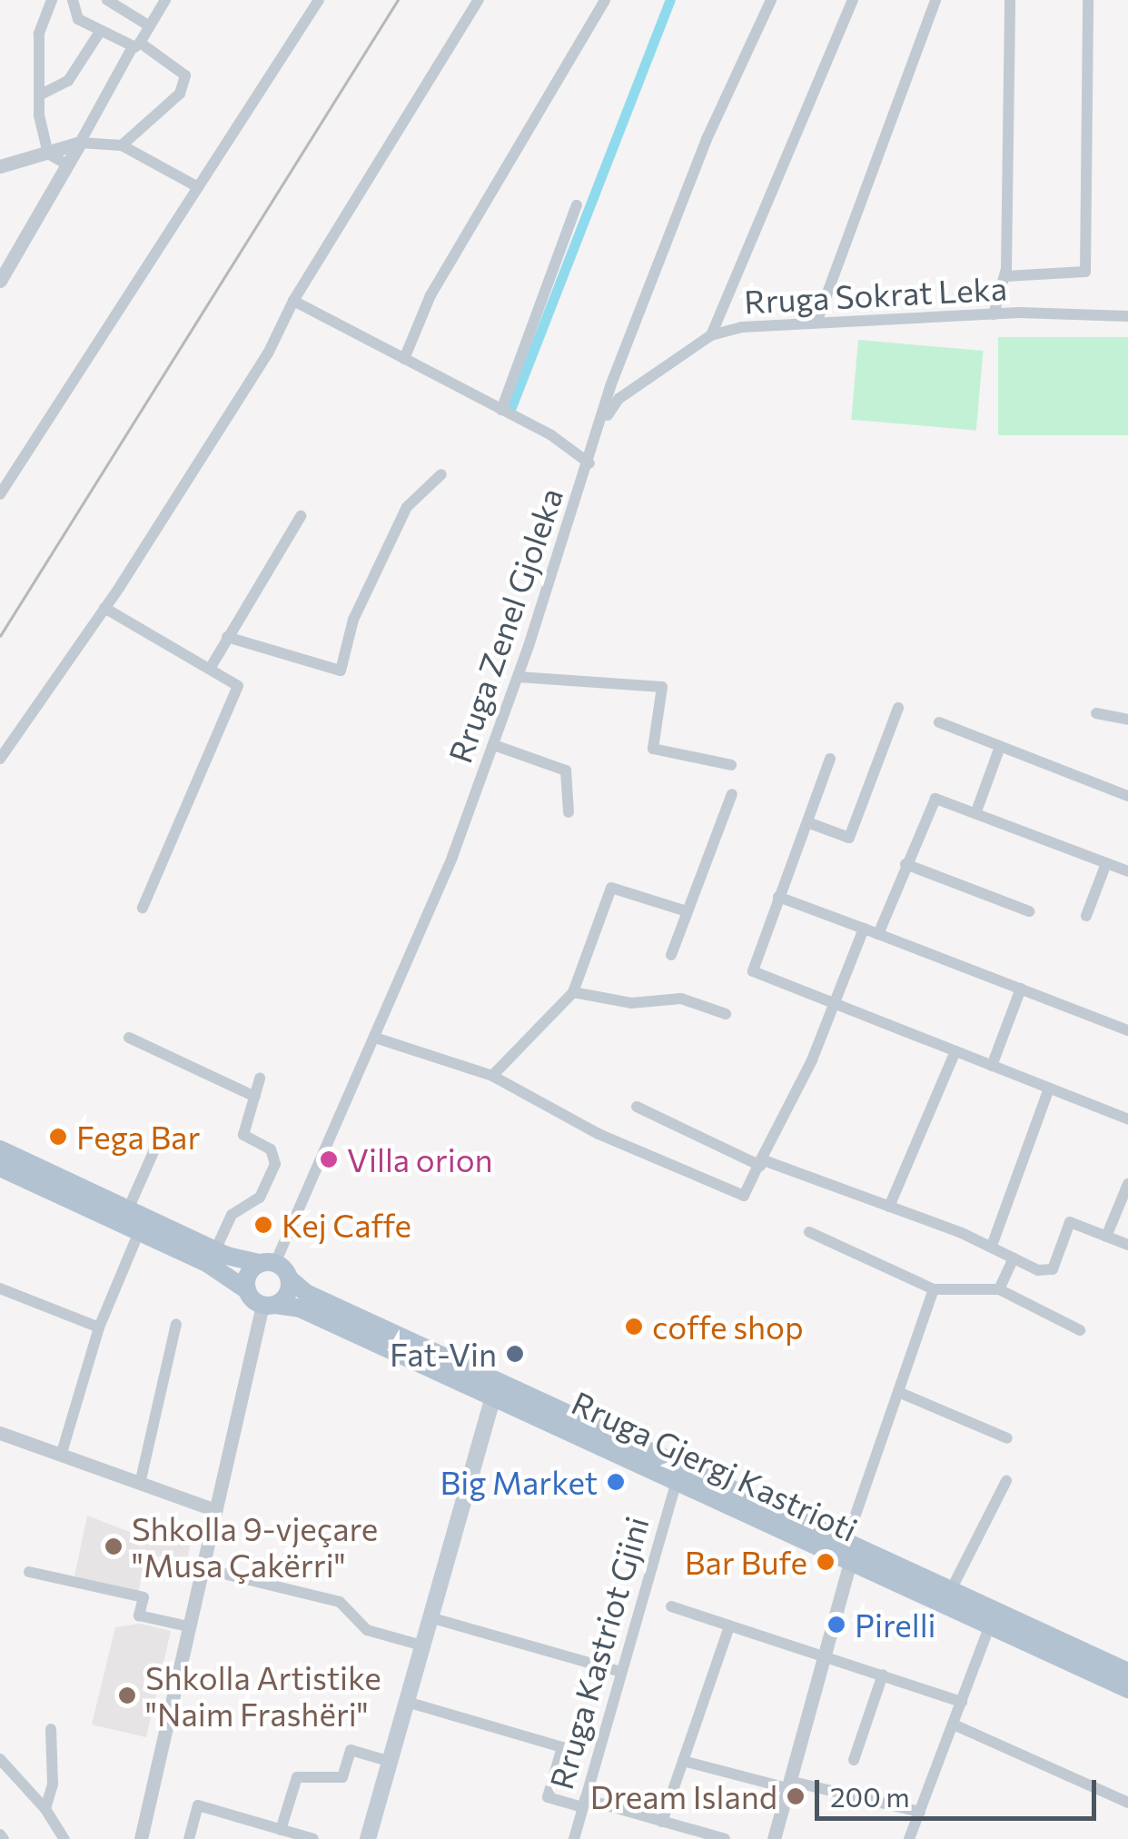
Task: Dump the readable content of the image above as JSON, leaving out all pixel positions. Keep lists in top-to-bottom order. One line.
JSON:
{"streets":{"main road":["Rruga Gjergj Kastrioti"],"street":["Rruga Sokrat Leka","Rruga Zenel Gjoleka","Rruga Kastriot Gjini"]},"crossings":[["Rruga Sokrat Leka","Rruga Zenel Gjoleka"],["Rruga Zenel Gjoleka","Rruga Gjergj Kastrioti"],["Rruga Gjergj Kastrioti","Rruga Kastriot Gjini"]],"places":["Fega Bar","Villa orion","Kej Caffe","coffe shop","Fat-Vin","Big Market","Shkolla 9-vjeçare \"Musa Çakërri\"","Bar Bufe","Pirelli","Shkolla Artistike \"Naim Frashëri\"","Dream Island"],"scale_bar":"200 m"}
